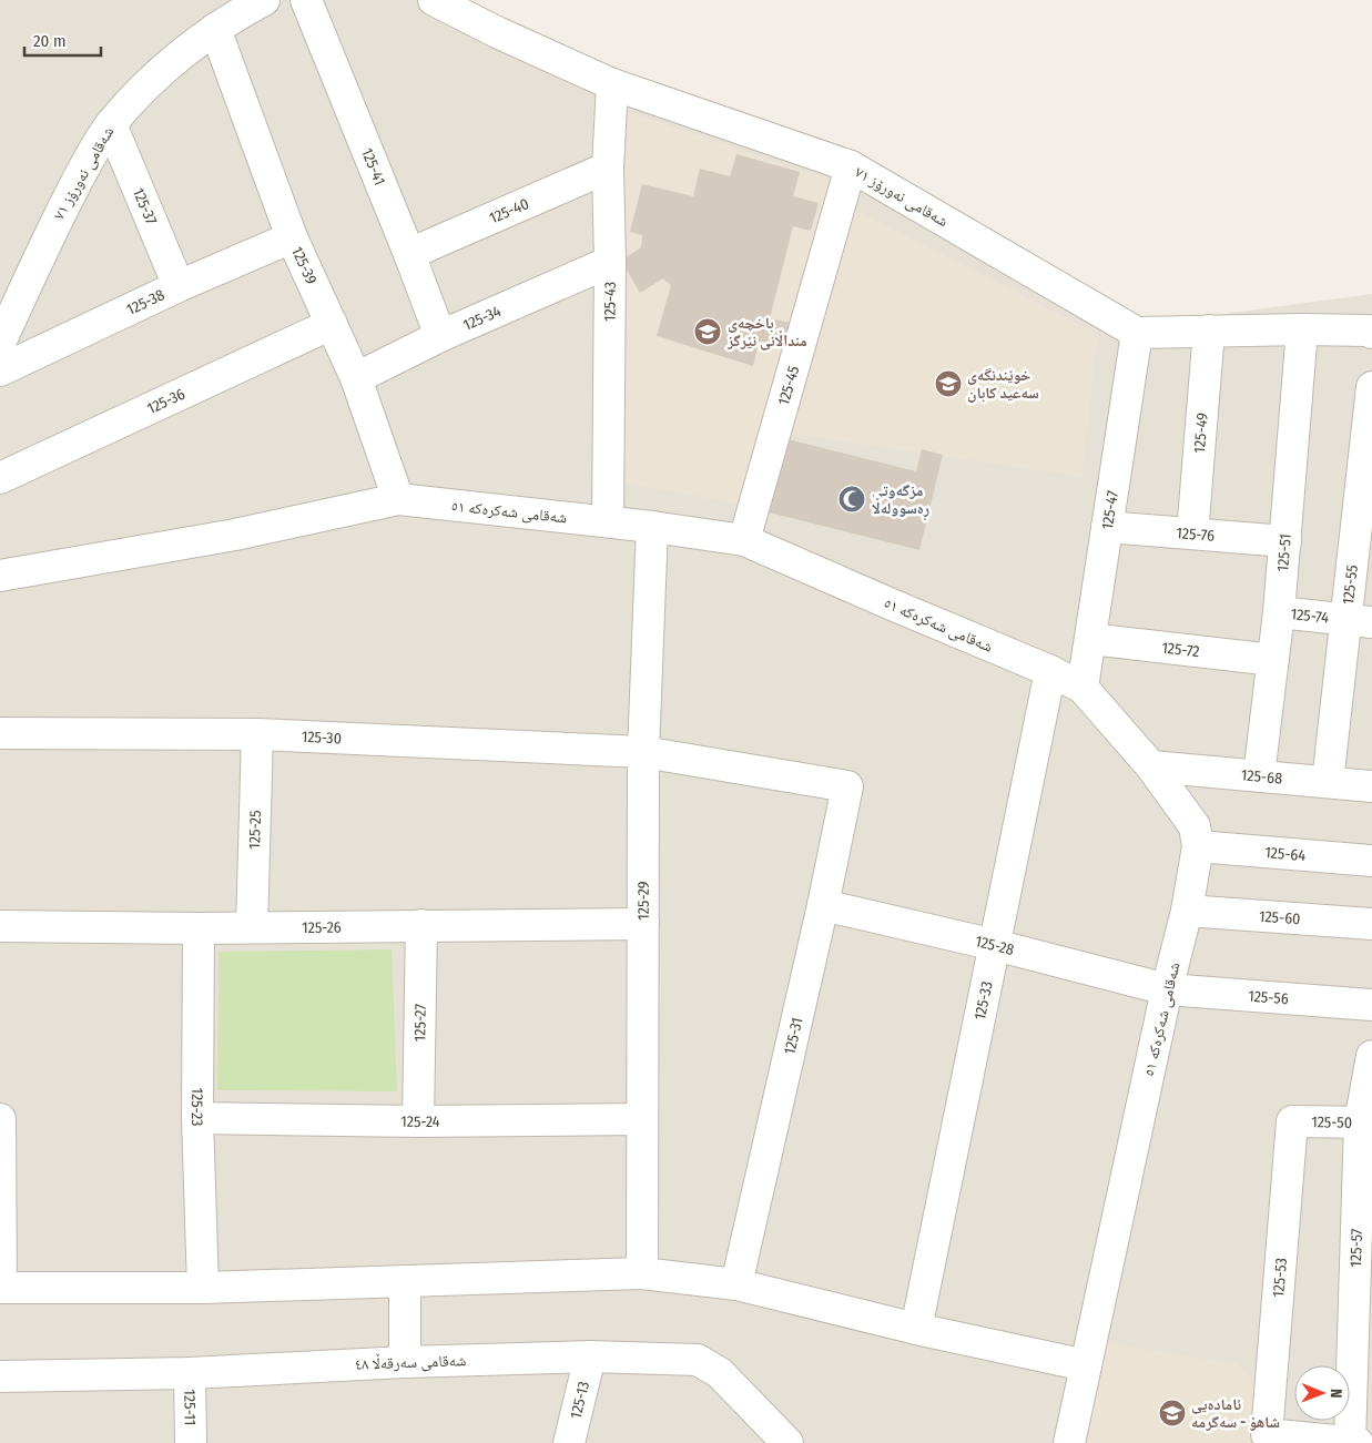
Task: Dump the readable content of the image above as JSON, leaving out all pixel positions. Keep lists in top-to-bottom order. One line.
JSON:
{"streets":{"street":["125-41","شەقامی نەورۆز ٧١","125-37","125-40","125-39","125-38","125-43","125-34","125-45","125-36","125-49","125-47","شەقامی شەکرەکە ٥١","125-76","125-51","125-55","125-74","125-72","125-30","125-68","125-25","125-64","125-29","125-60","125-26","125-28","125-56","125-33","125-27","125-31","125-23","125-24","125-50","125-57","125-53","شەقامی سەرقەڵا ٤٨","125-13","125-11"]},"crossings":[["125-41","125-40"],["125-41","125-34"],["شەقامی نەورۆز ٧١","125-37"],["شەقامی نەورۆز ٧١","125-39"],["شەقامی نەورۆز ٧١","125-43"],["شەقامی نەورۆز ٧١","125-45"],["شەقامی نەورۆز ٧١","125-47"],["125-37","125-38"],["125-40","125-43"],["125-39","125-38"],["125-39","125-34"],["125-39","125-36"],["125-39","شەقامی شەکرەکە ٥١"],["125-43","125-34"],["125-43","شەقامی شەکرەکە ٥١"],["125-45","شەقامی شەکرەکە ٥١"],["125-49","125-76"],["125-47","شەقامی شەکرەکە ٥١"],["125-47","125-76"],["125-47","125-72"],["شەقامی شەکرەکە ٥١","125-68"],["شەقامی شەکرەکە ٥١","125-64"],["شەقامی شەکرەکە ٥١","125-29"],["شەقامی شەکرەکە ٥١","125-60"],["شەقامی شەکرەکە ٥١","125-28"],["شەقامی شەکرەکە ٥١","125-56"],["شەقامی شەکرەکە ٥١","125-33"],["125-76","125-51"],["125-51","125-74"],["125-51","125-72"],["125-51","125-68"],["125-55","125-74"],["125-55","125-68"],["125-30","125-25"],["125-30","125-29"],["125-30","125-31"],["125-25","125-26"],["125-29","125-26"],["125-29","125-24"],["125-26","125-27"],["125-26","125-23"],["125-28","125-56"],["125-28","125-33"],["125-28","125-31"],["125-27","125-24"],["125-23","125-24"],["125-50","125-57"],["125-50","125-53"],["125-57","125-53"],["شەقامی سەرقەڵا ٤٨","125-13"],["شەقامی سەرقەڵا ٤٨","125-11"]],"places":{"school or university":["باخچەی منداڵانی نێرگز","خوێندنگەی سەعید کابان","ئامادەیی شاهۆ - سەگرمە"],"mosque":["مزگەوتی ڕەسوولەڵا"]},"scale_bar":"20 m","north":"right"}
